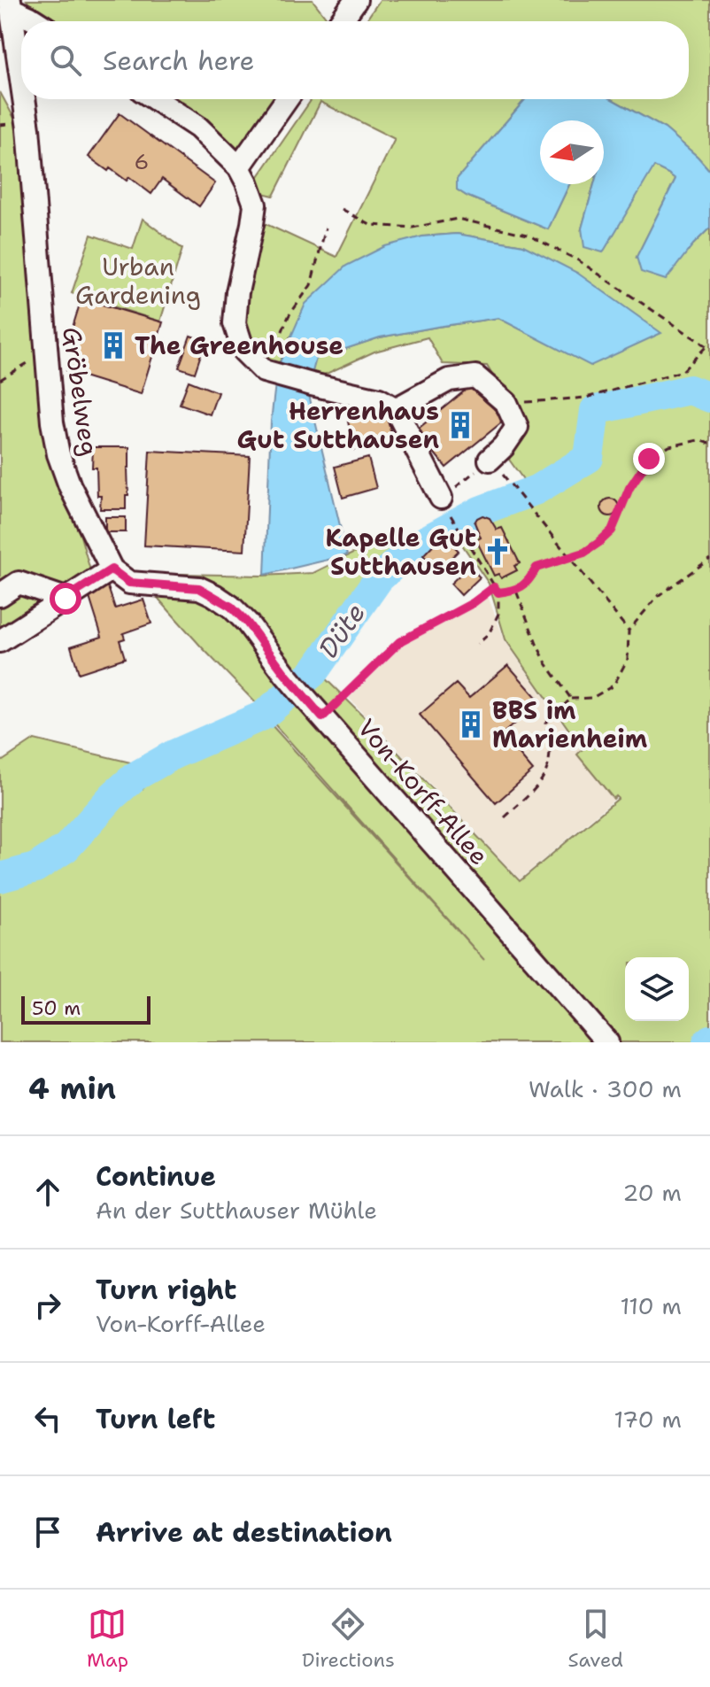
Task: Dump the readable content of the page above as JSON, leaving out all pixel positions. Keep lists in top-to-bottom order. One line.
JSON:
{"streets":{"street":["Gröbelweg","Von-Korff-Allee"]},"crossings":[["Gröbelweg","Von-Korff-Allee"]],"water":["Düte"],"parks":["Urban Gardening"],"places":{"building":["The Greenhouse","Herrenhaus Gut Sutthausen","BBS im Marienheim"],"church":["Kapelle Gut Sutthausen"]},"house_numbers":["6"],"scale_bar":"50 m","north":"left","page":{"search":"Search here","scale":"50 m","heading":["4 min","Walk · 300 m"],"list":[["Continue","An der Sutthauser Mühle","20 m"],["Turn right","Von-Korff-Allee","110 m"],["Turn left","170 m"],"Arrive at destination"],"nav":["Map","Directions","Saved"]}}
